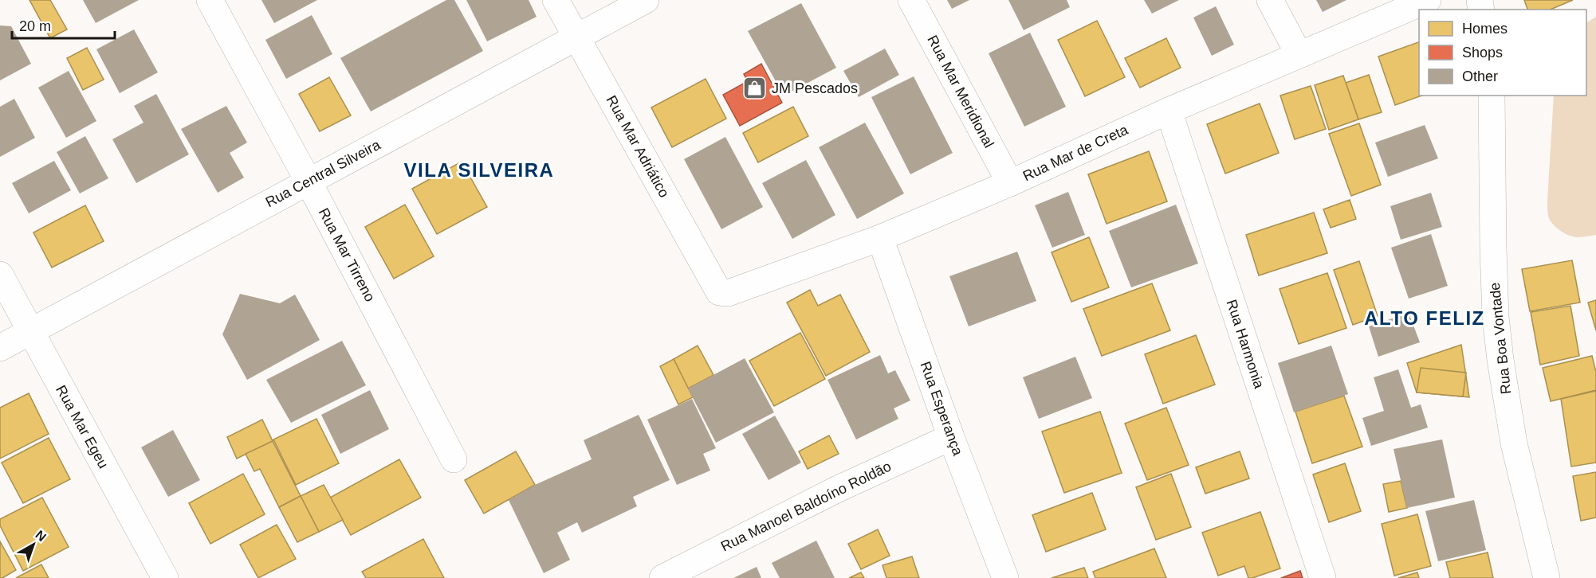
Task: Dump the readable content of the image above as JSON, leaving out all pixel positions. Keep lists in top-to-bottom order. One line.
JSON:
{"streets":{"street":["Rua Mar Meridional","Rua Mar Adriático","Rua Mar de Creta","Rua Central Silveira","Rua Mar Tirreno","Rua Boa Vontade","Rua Harmonia","Rua Esperança","Rua Mar Egeu","Rua Manoel Baldoíno Roldão"]},"crossings":[["Rua Mar Meridional","Rua Mar de Creta"],["Rua Mar Adriático","Rua Mar de Creta"],["Rua Mar Adriático","Rua Central Silveira"],["Rua Mar de Creta","Rua Harmonia"],["Rua Mar de Creta","Rua Esperança"],["Rua Central Silveira","Rua Mar Tirreno"],["Rua Central Silveira","Rua Mar Egeu"],["Rua Esperança","Rua Manoel Baldoíno Roldão"]],"districts":["VILA SILVEIRA","ALTO FELIZ"],"places":{"shop":["JM Pescados"]},"legend":["Homes","Shops","Other"],"scale_bar":"20 m","north":"top right"}
